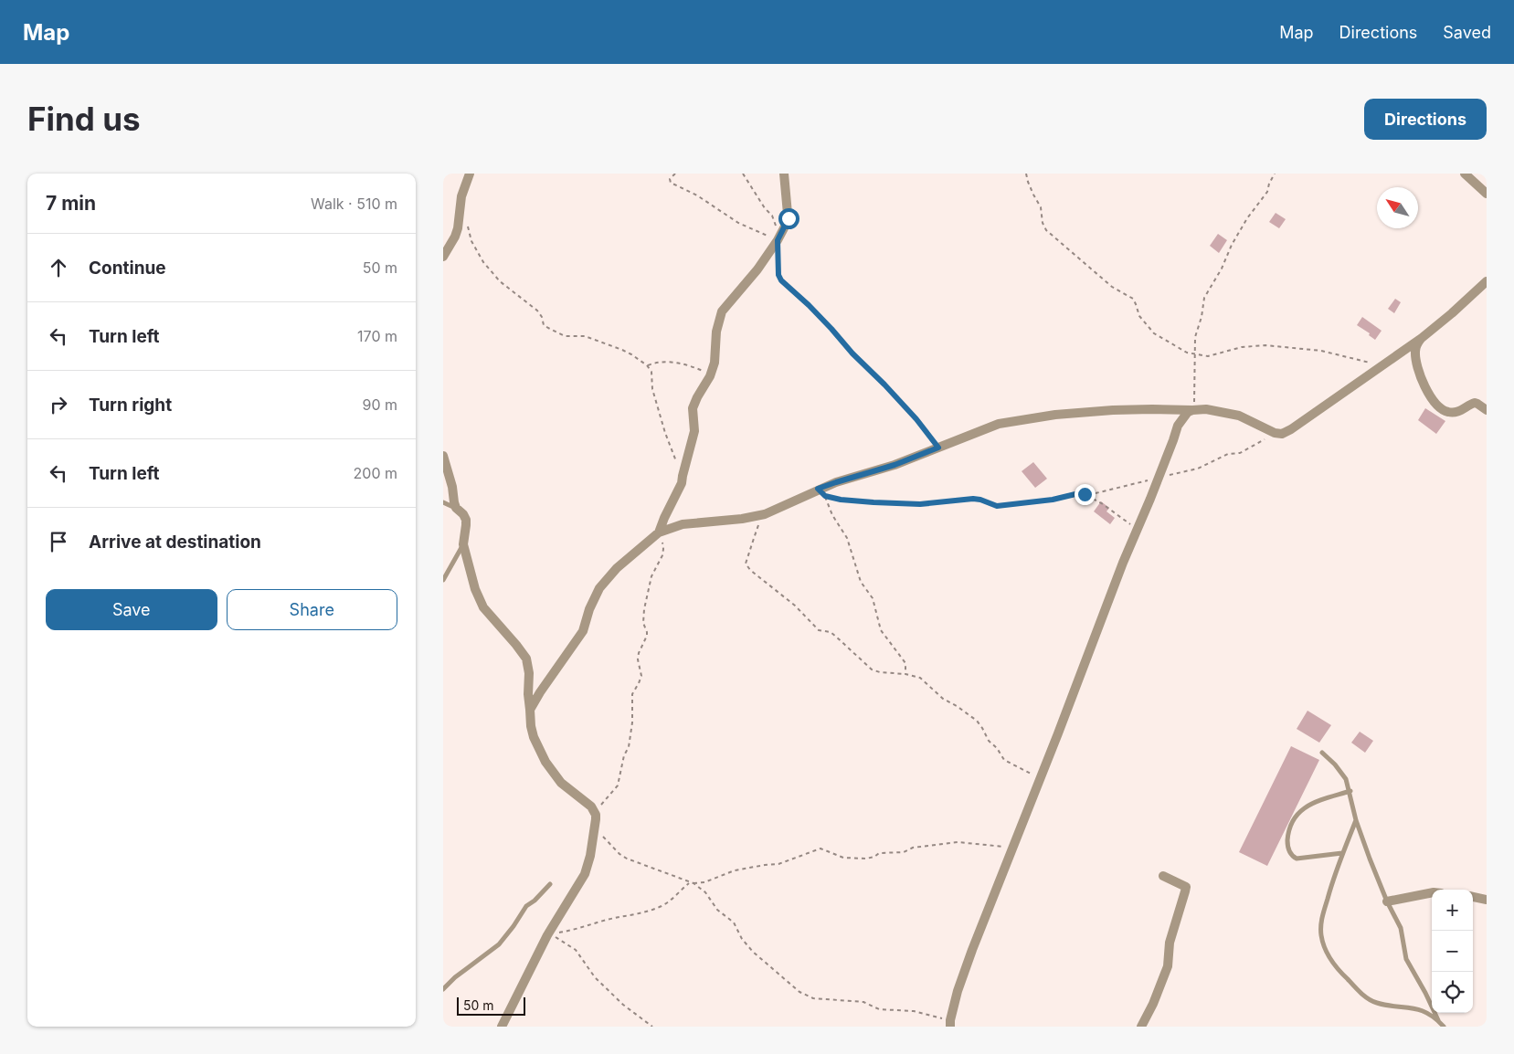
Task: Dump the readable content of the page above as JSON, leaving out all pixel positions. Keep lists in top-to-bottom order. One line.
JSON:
{"scale_bar":"50 m","north":"top left","page":{"header":"Map","nav":["Map","Directions","Saved"],"buttons":["Directions",["Save","Share"]],"title":"Find us","heading":["7 min","Walk · 510 m"],"list":[["Continue","50 m"],["Turn left","170 m"],["Turn right","90 m"],["Turn left","200 m"],"Arrive at destination"],"map_buttons":["+","−"],"scale":"50 m"}}
